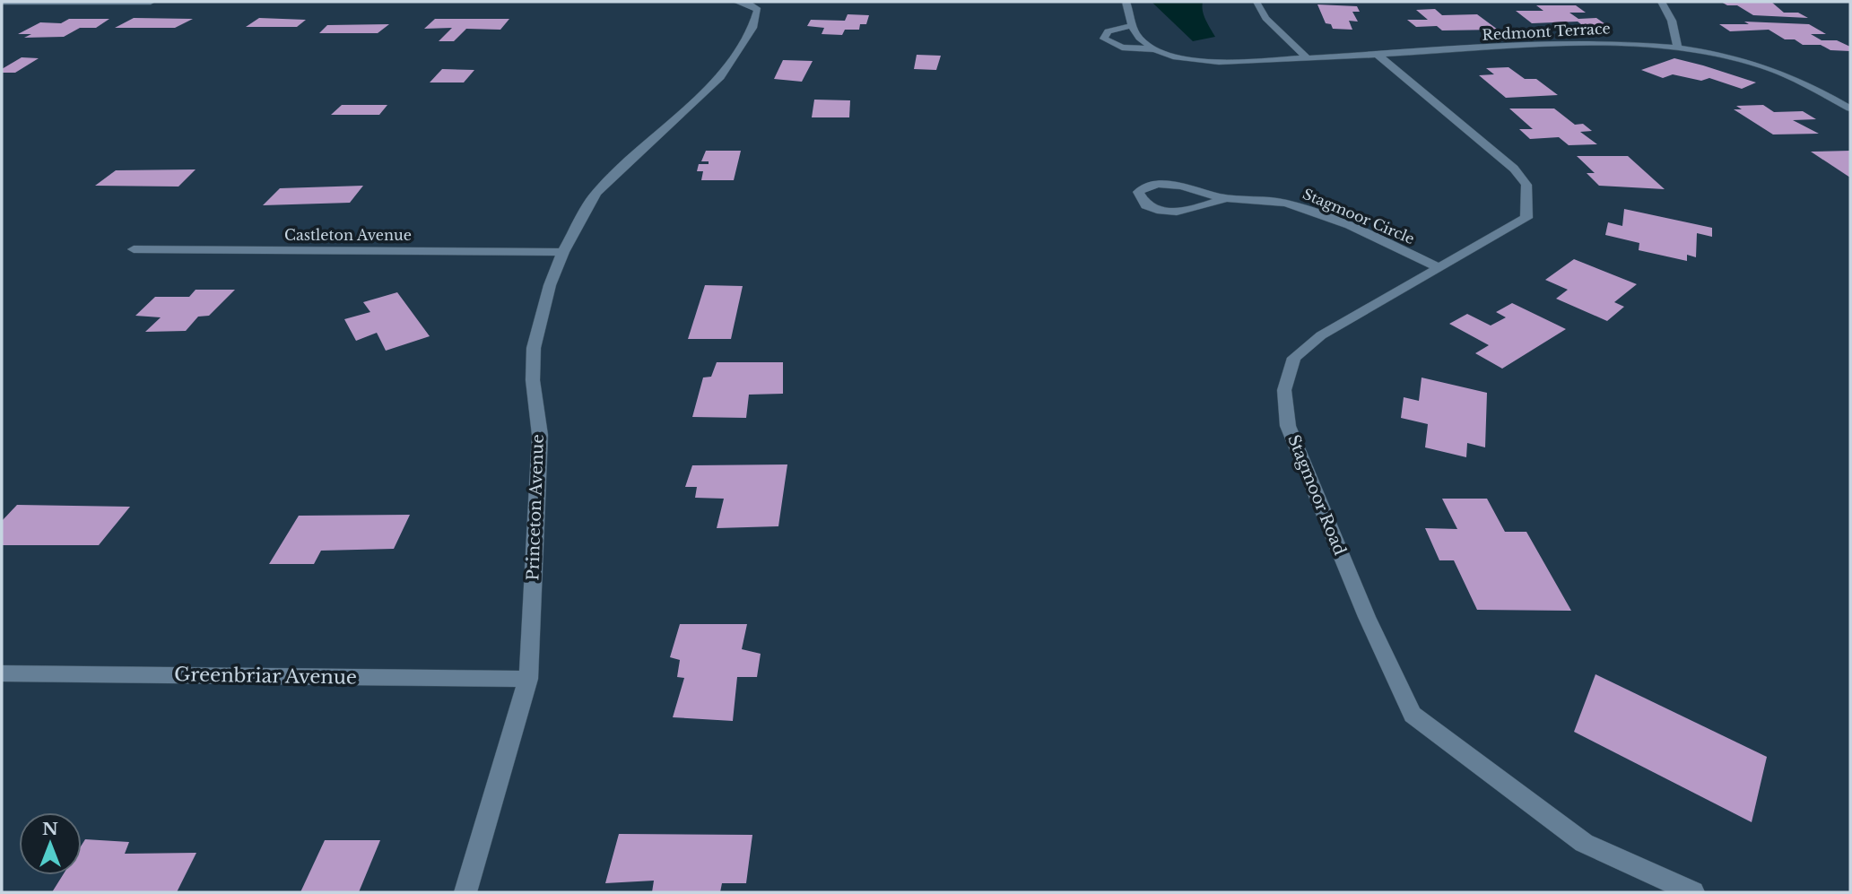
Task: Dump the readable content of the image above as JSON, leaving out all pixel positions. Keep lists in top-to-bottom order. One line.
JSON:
{"streets":{"street":["Redmont Terrace","Stagmoor Circle","Castleton Avenue","Stagmoor Road","Princeton Avenue","Greenbriar Avenue"]},"crossings":[["Redmont Terrace","Stagmoor Road"],["Stagmoor Circle","Stagmoor Road"],["Castleton Avenue","Princeton Avenue"],["Princeton Avenue","Greenbriar Avenue"]],"north":"top"}
